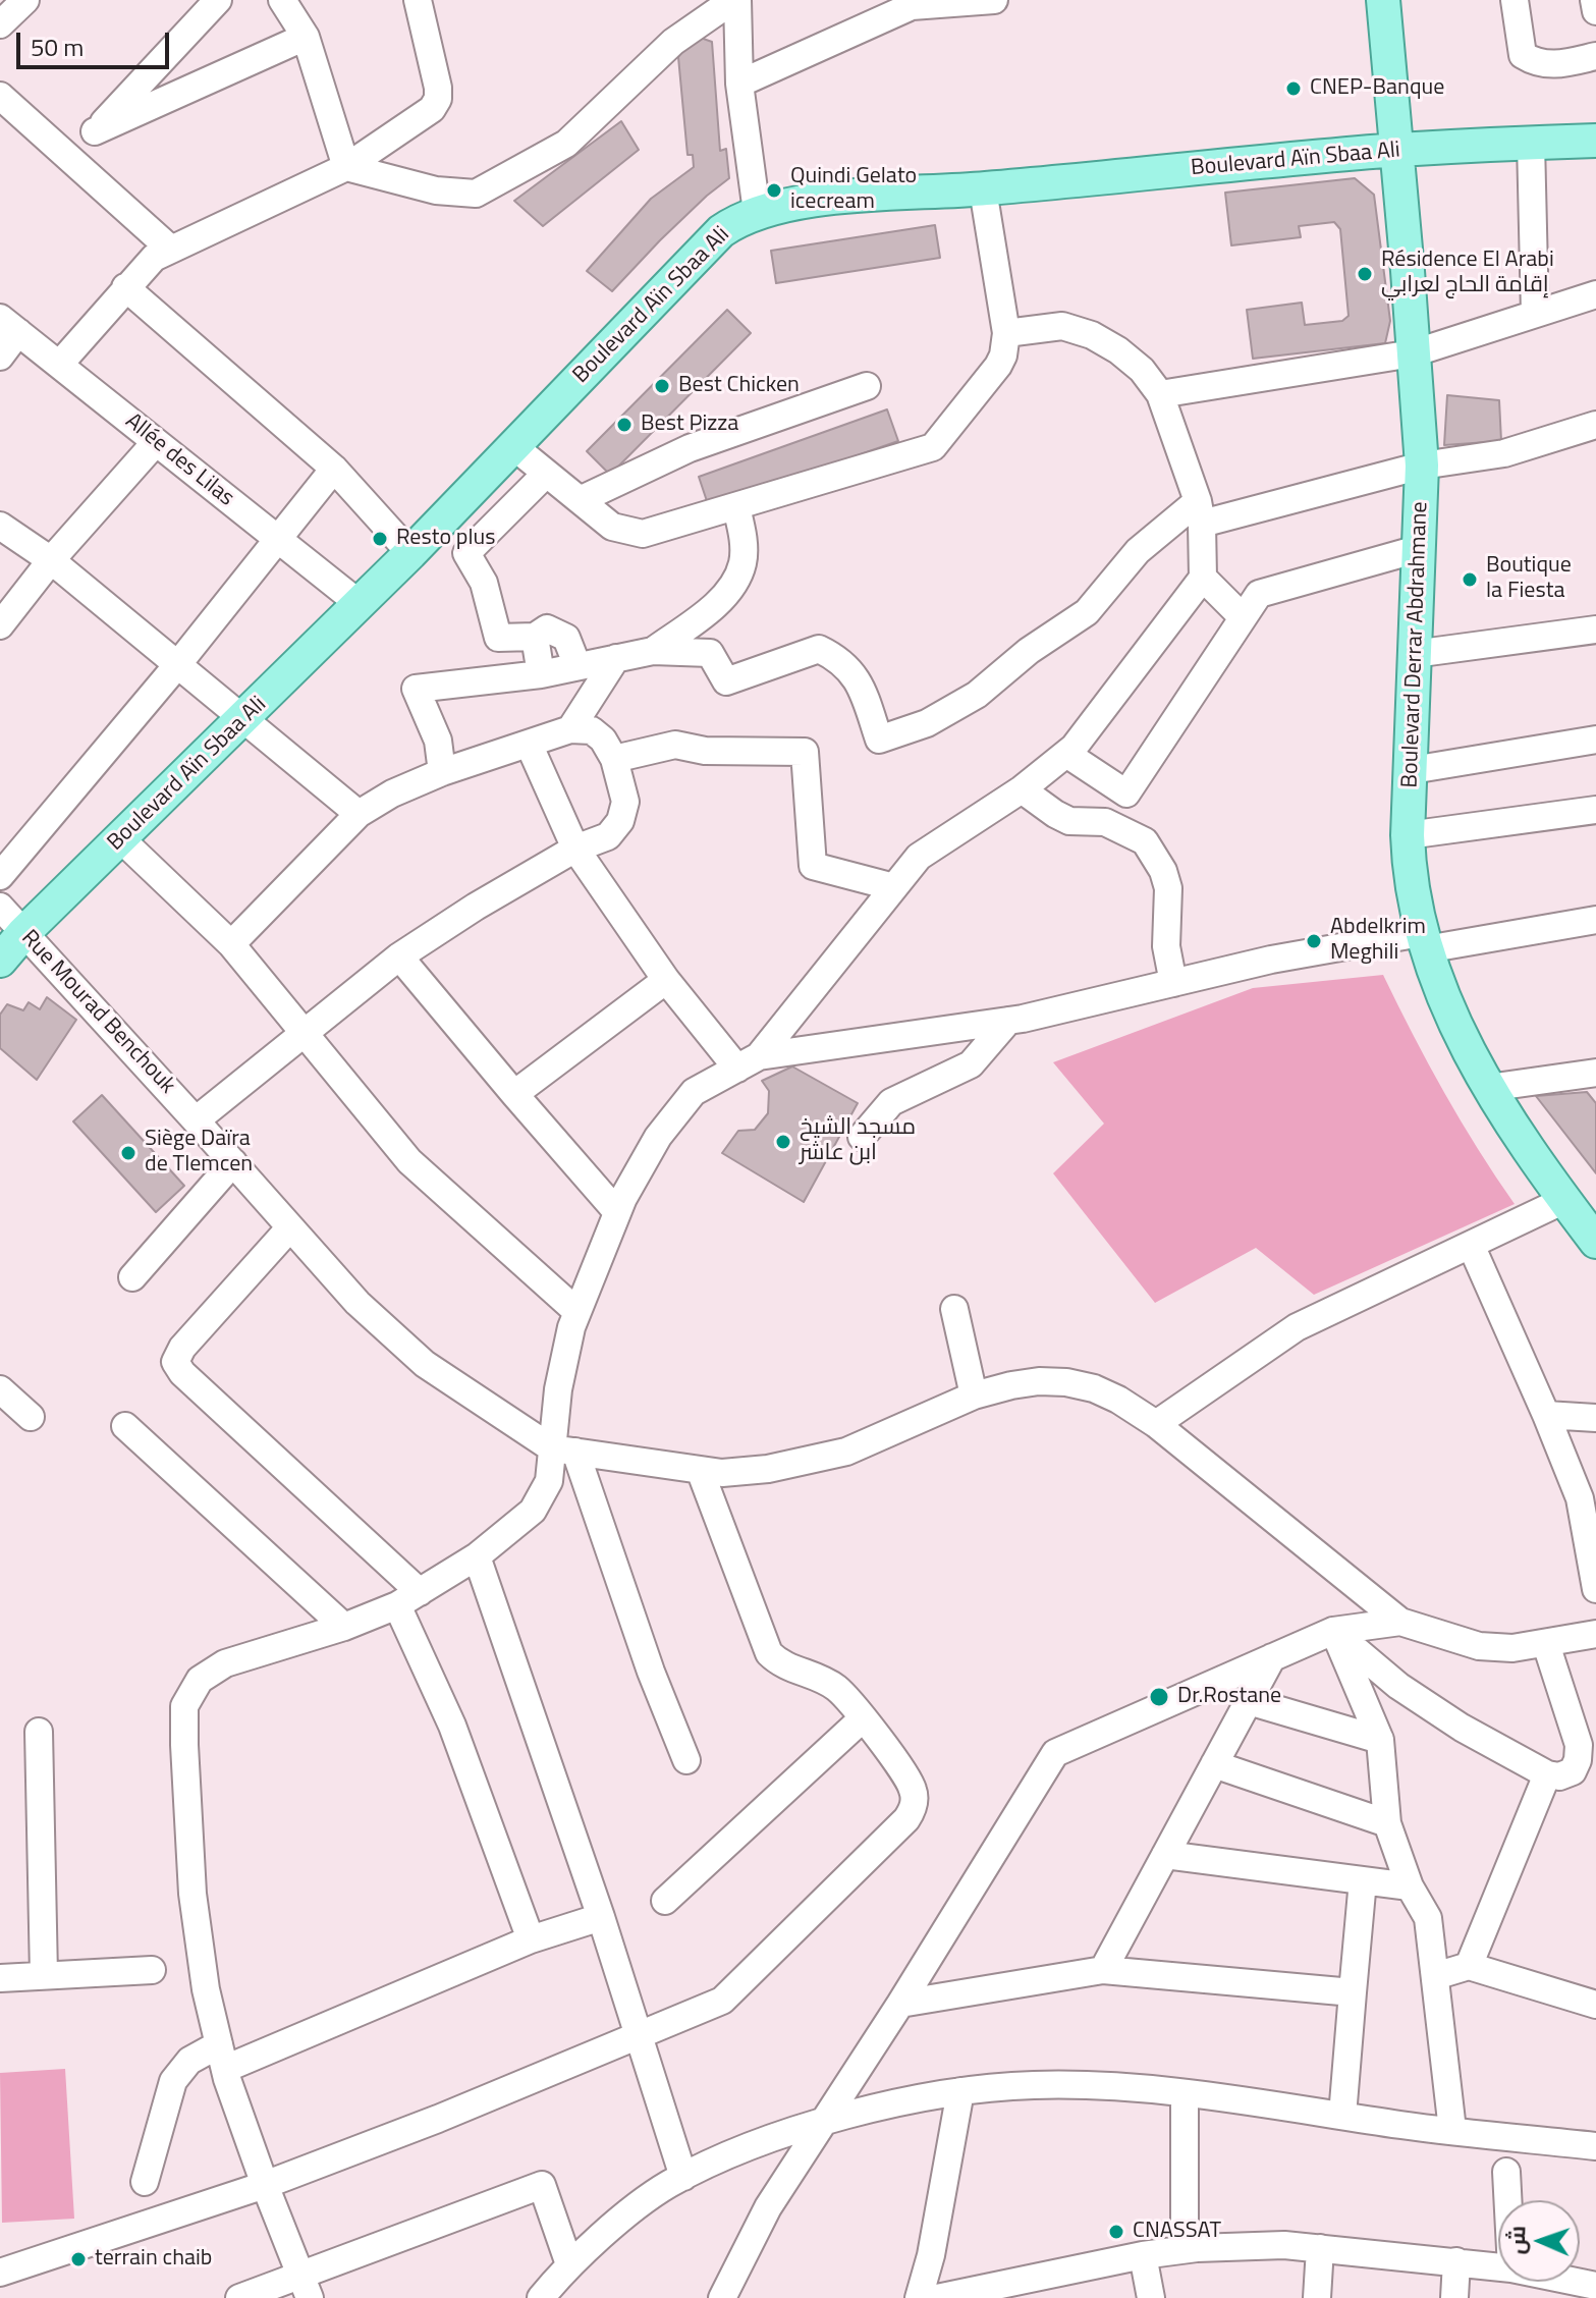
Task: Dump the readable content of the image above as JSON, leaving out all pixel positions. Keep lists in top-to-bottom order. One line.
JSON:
{"streets":{"main road":["Boulevard Aïn Sbaa Ali","Boulevard Derrar Abdrahmane"],"street":["Allée des Lilas","Rue Mourad Benchouk"]},"crossings":[["Boulevard Aïn Sbaa Ali","Allée des Lilas"],["Boulevard Aïn Sbaa Ali","Boulevard Derrar Abdrahmane"],["Boulevard Aïn Sbaa Ali","Rue Mourad Benchouk"]],"places":["CNEP-Banque","Quindi Gelato icecream","Résidence El Arabi إقامة الحاج لعرابي","Best Chicken","Best Pizza","Resto plus","Boutique la Fiesta","Abdelkrim Meghili","مسجد الشيخ ابن عاشر","Siège Daïra de Tlemcen","Dr.Rostane","CNASSAT","terrain chaib"],"scale_bar":"50 m","north":"left"}
